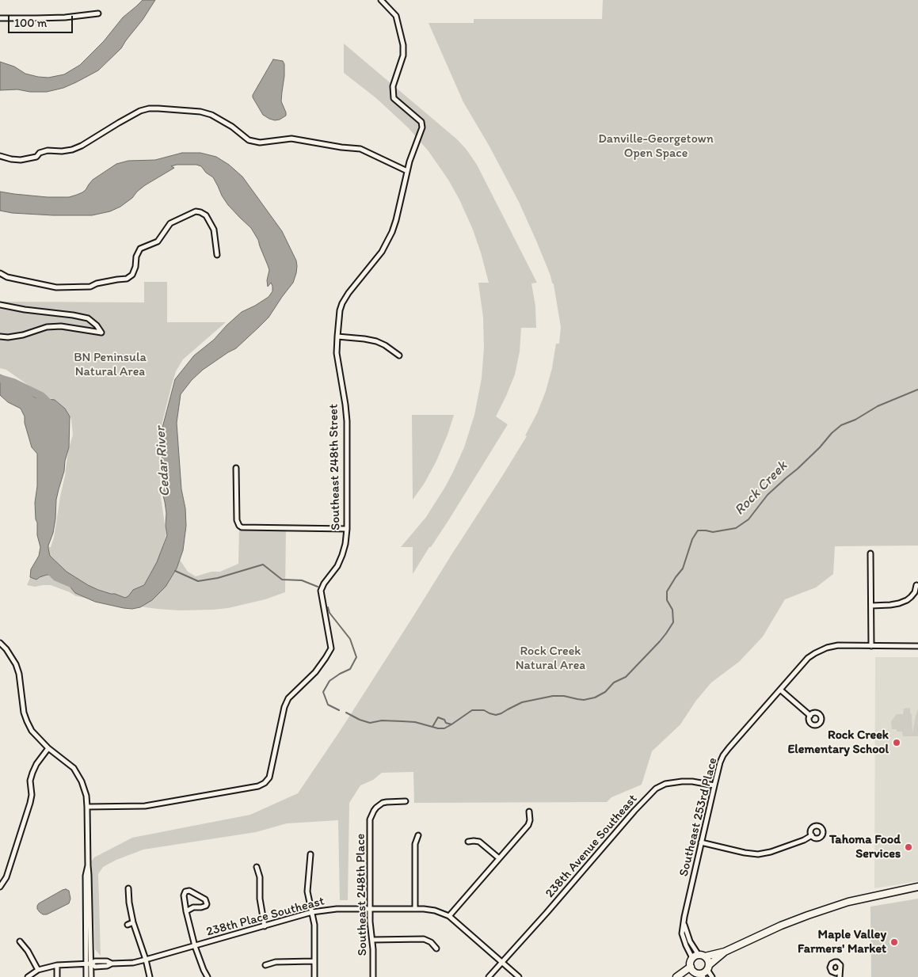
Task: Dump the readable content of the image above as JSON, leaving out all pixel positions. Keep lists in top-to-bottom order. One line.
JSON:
{"streets":{"street":["Southeast 248th Street","Southeast 253rd Place","238th Avenue Southeast","Southeast 248th Place","238th Place Southeast"]},"crossings":[["Southeast 253rd Place","238th Avenue Southeast"],["Southeast 248th Place","238th Place Southeast"]],"water":["Cedar River","Rock Creek"],"parks":["Danville-Georgetown Open Space","BN Peninsula Natural Area","Rock Creek Natural Area"],"places":["Rock Creek Elementary School","Tahoma Food Services","Maple Valley Farmers' Market"],"scale_bar":"100 m"}
